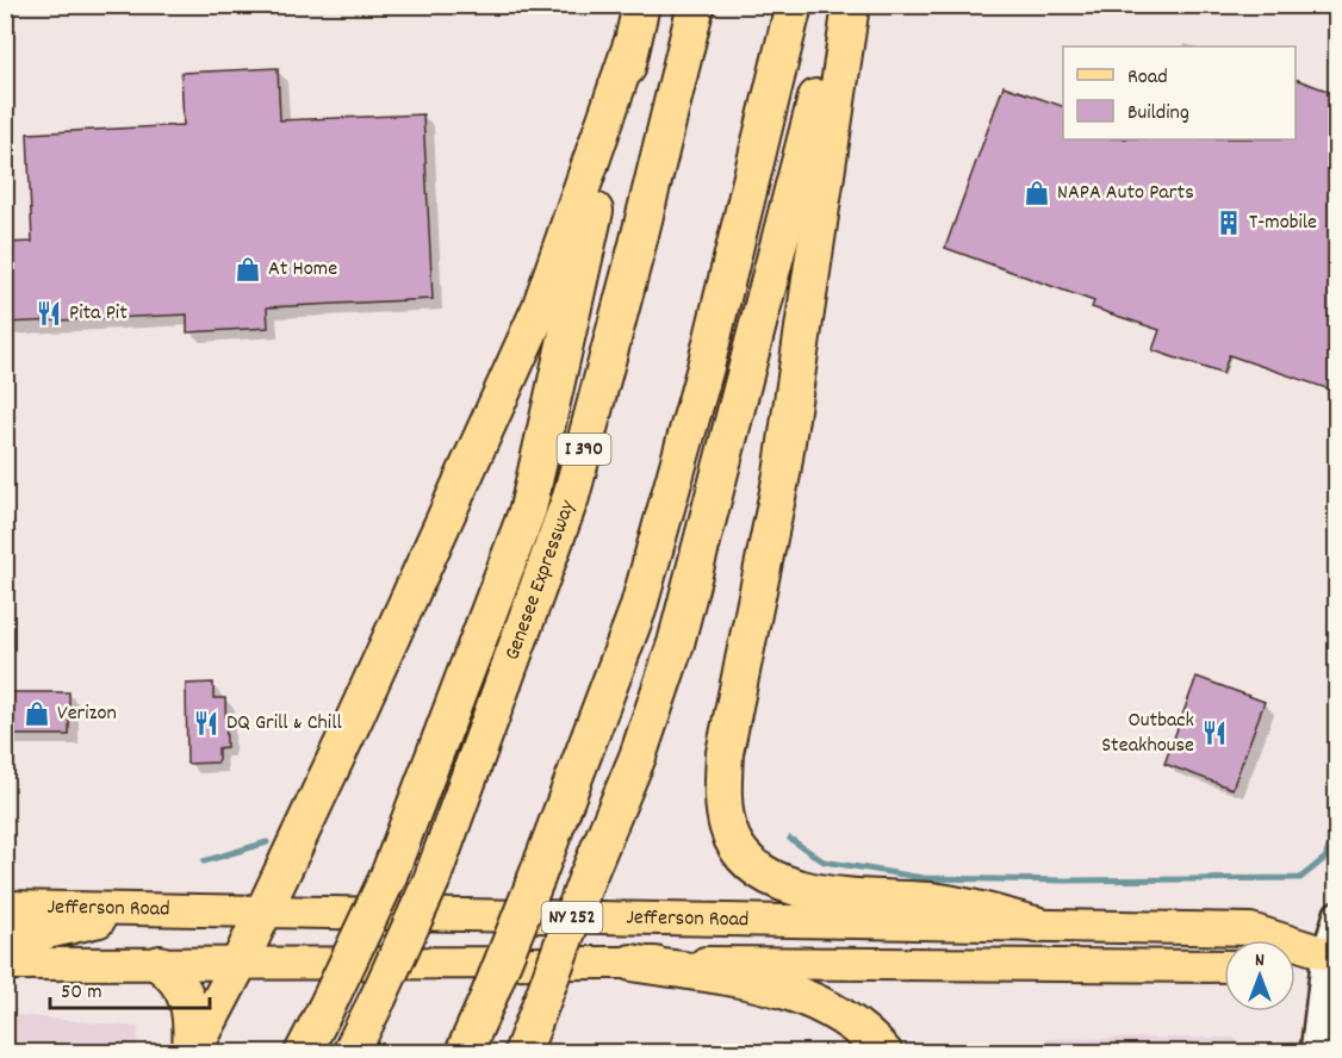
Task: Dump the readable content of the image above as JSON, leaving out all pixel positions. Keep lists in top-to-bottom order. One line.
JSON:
{"streets":{"highway":["I 390","Genesee Expressway"],"main road":["Jefferson Road","NY 252"]},"places":{"shop":["NAPA Auto Parts","At Home","Verizon"],"building":["T-mobile"],"restaurant":["Pita Pit","DQ Grill & Chill","Outback Steakhouse"]},"legend":["Road","Building"],"scale_bar":"50 m","north":"top"}
